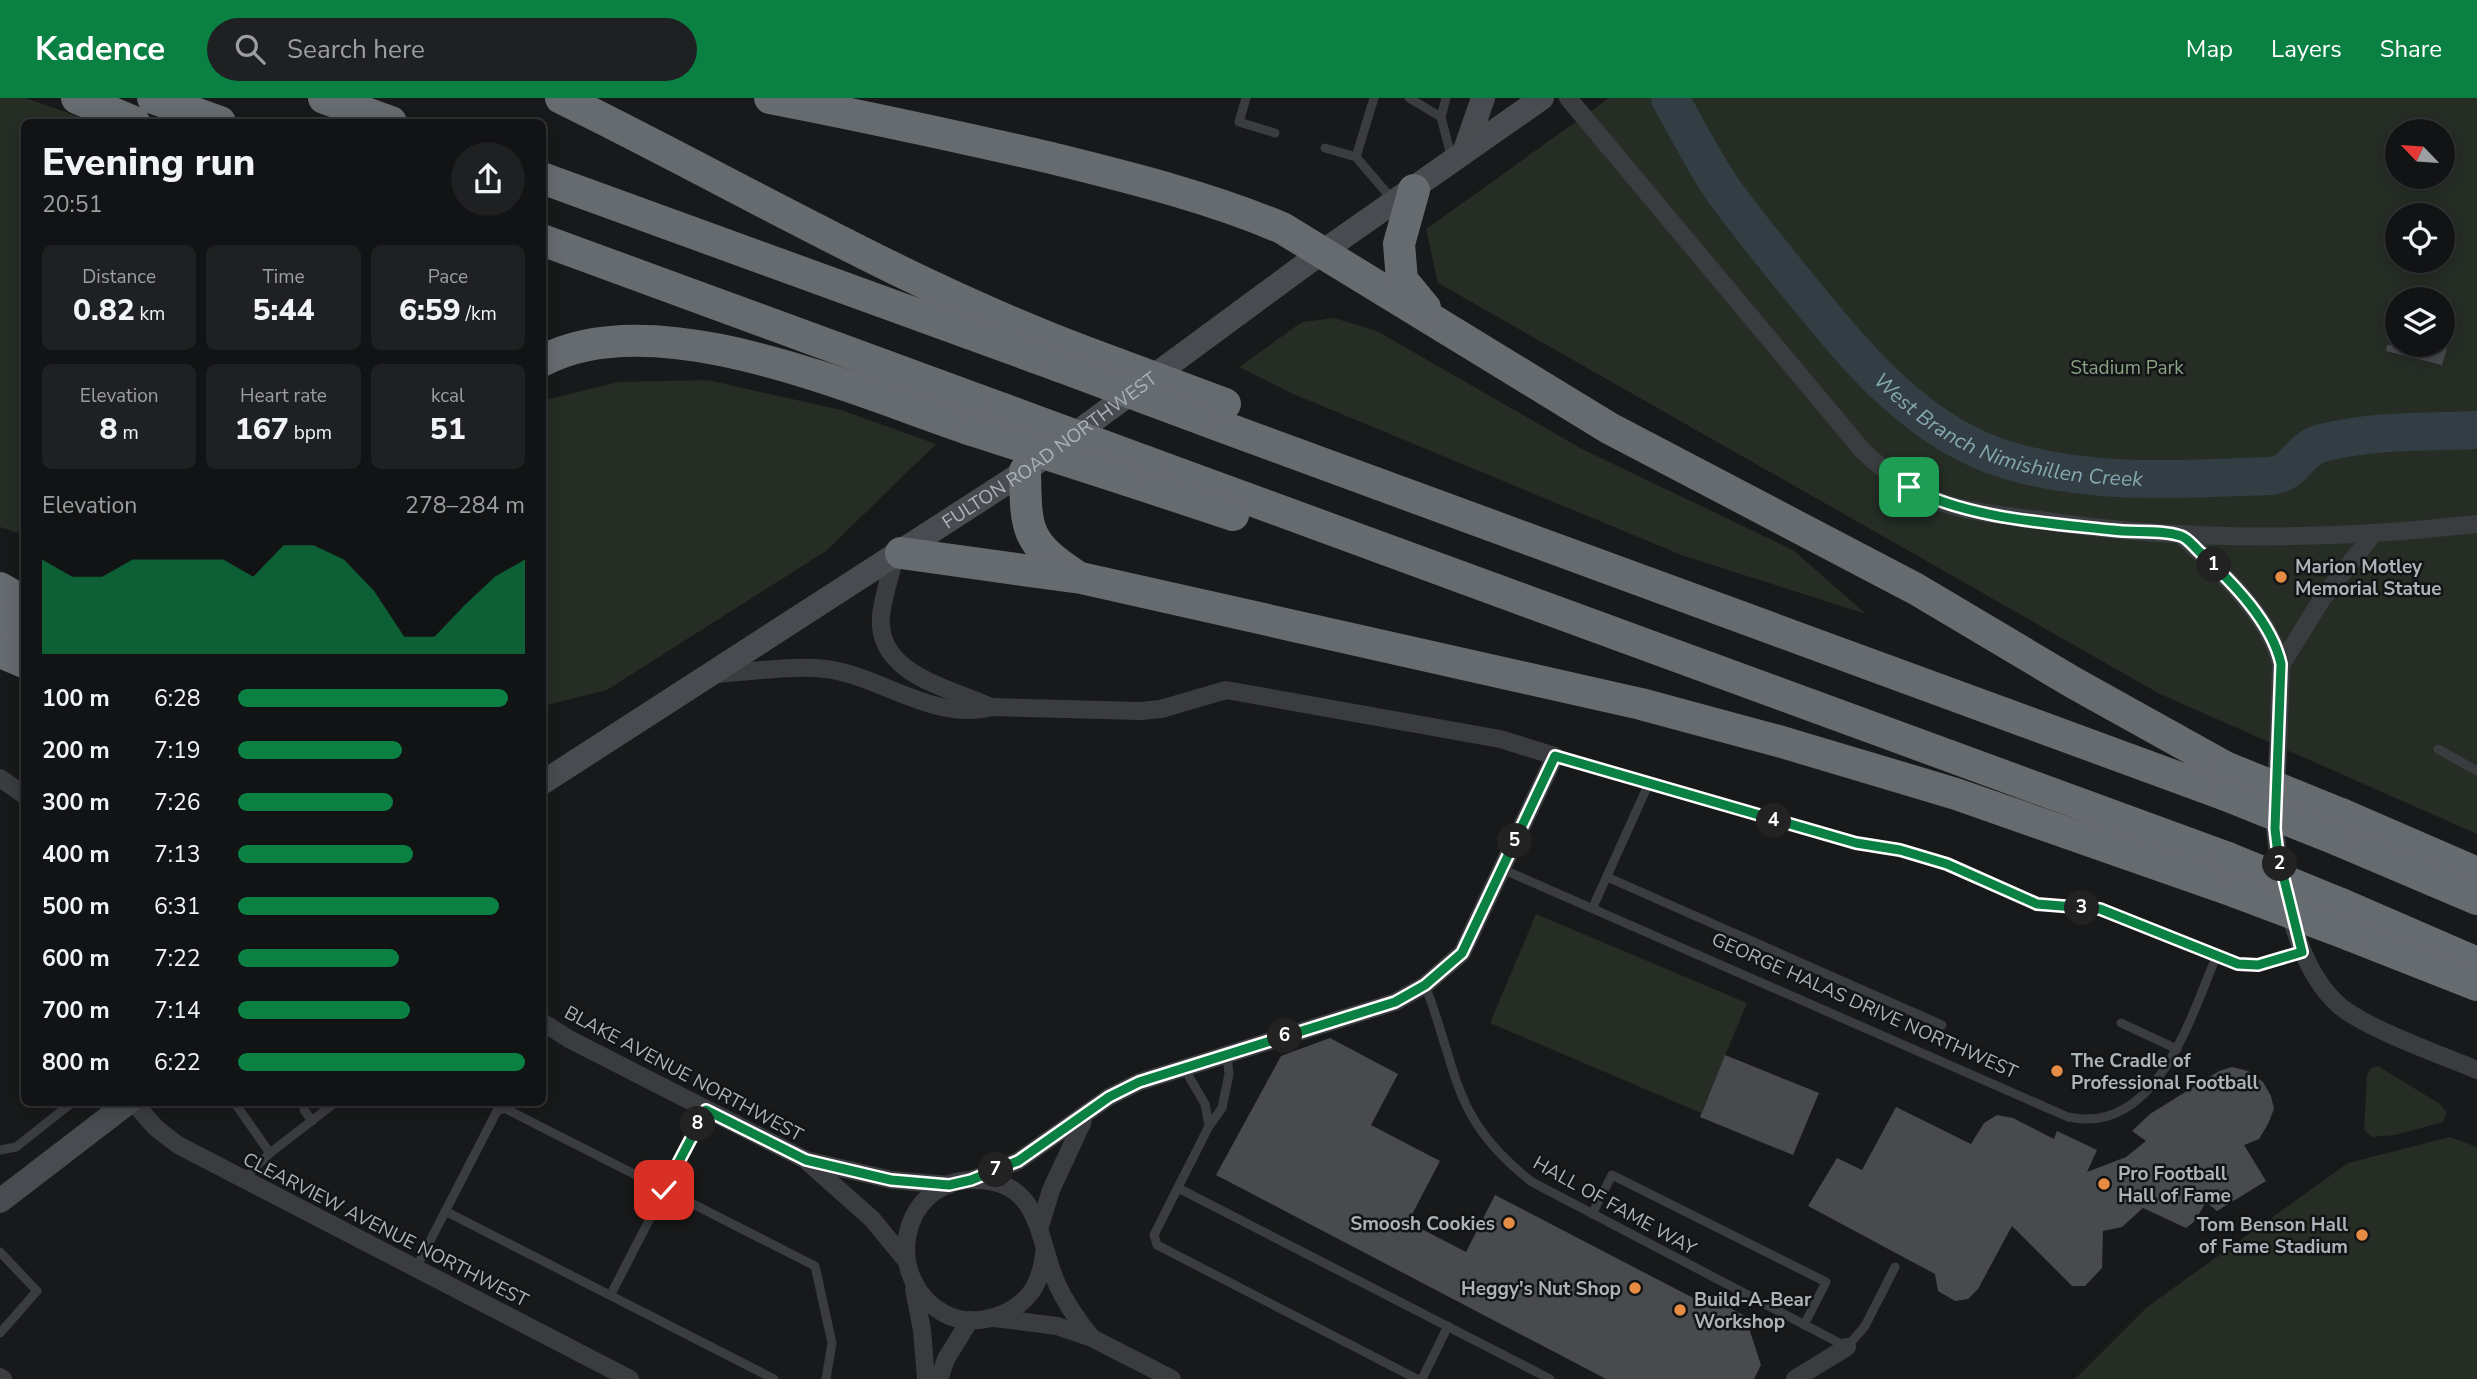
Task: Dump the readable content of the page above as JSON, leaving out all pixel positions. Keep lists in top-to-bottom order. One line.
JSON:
{"streets":{"main road":["FULTON ROAD NORTHWEST"],"street":["BLAKE AVENUE NORTHWEST","CLEARVIEW AVENUE NORTHWEST"],"lane":["GEORGE HALAS DRIVE NORTHWEST","HALL OF FAME WAY"]},"water":["West Branch Nimishillen Creek"],"parks":["Stadium Park"],"places":["Marion Motley Memorial Statue","The Cradle of Professional Football","Pro Football Hall of Fame","Smoosh Cookies","Tom Benson Hall of Fame Stadium","Heggy's Nut Shop","Build-A-Bear Workshop"],"north":"top left","page":{"header":"Kadence","search":"Search here","nav":["Map","Layers","Share"],"heading":["Evening run","20:51"],"stats":[["Distance","0.82 km"],["Time","5:44"],["Pace","6:59 /km"],["Elevation","8 m"],["Heart rate","167 bpm"],["kcal","51"]],"chart":["Elevation","278–284 m"],"pins":["1","4","5","2","3","6","8","7"],"list":[{"name":"100 m","note":"6:28"},{"name":"200 m","note":"7:19"},{"name":"300 m","note":"7:26"},{"name":"400 m","note":"7:13"},{"name":"500 m","note":"6:31"},{"name":"600 m","note":"7:22"},{"name":"700 m","note":"7:14"},{"name":"800 m","note":"6:22"}]}}
